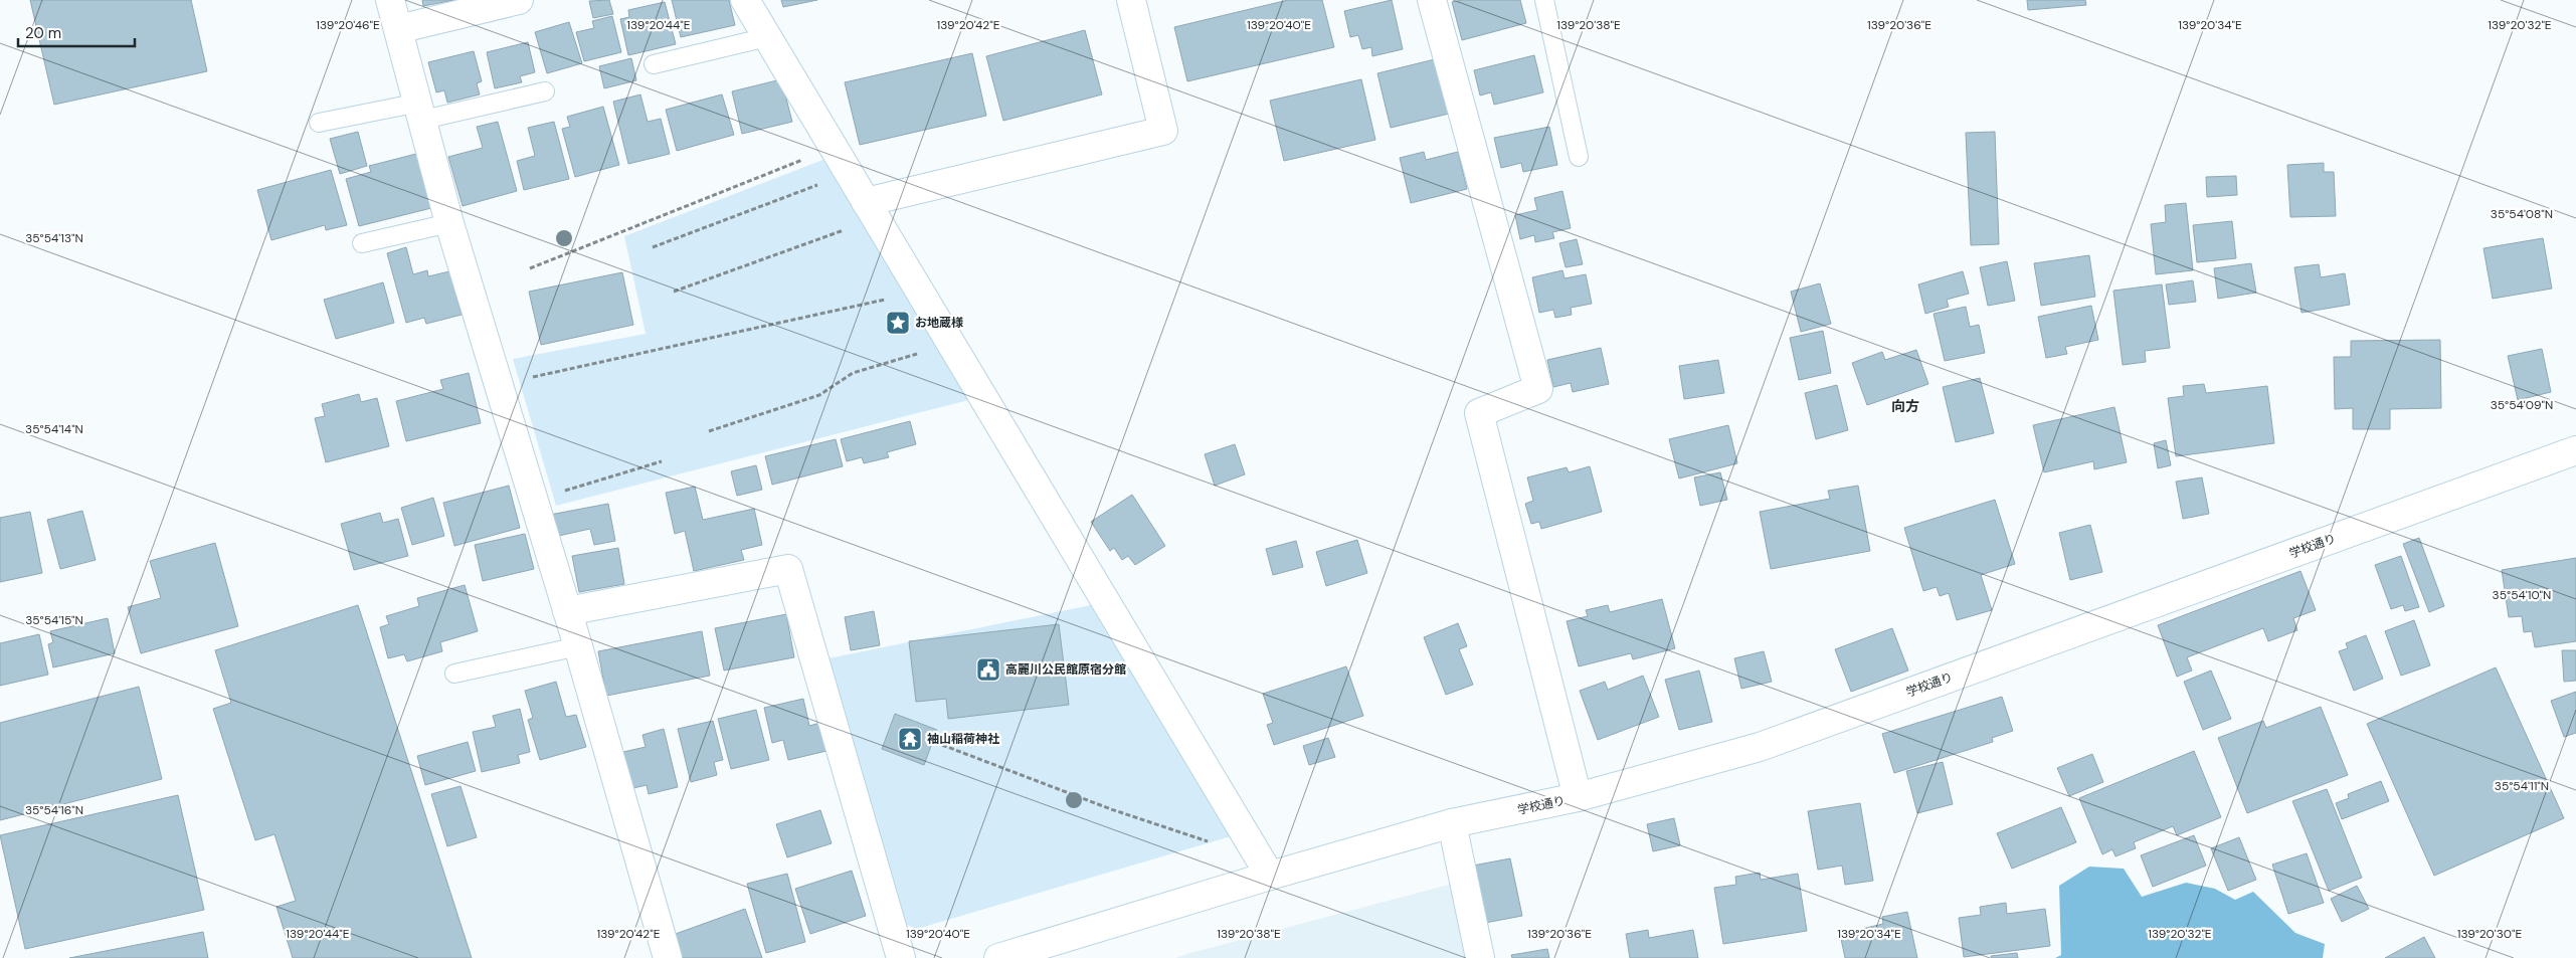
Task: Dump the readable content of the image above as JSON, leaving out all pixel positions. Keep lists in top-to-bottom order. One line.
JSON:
{"streets":{"street":["学校通り"]},"districts":["向方"],"places":{"place":["お地蔵様"],"public building":["高麗川公民館原宿分館"],"temple":["袖山稲荷神社"]},"scale_bar":"20 m","coordinates":["139°20'46\"E","139°20'44\"E","139°20'42\"E","139°20'40\"E","139°20'38\"E","139°20'36\"E","139°20'34\"E","139°20'32\"E","35°54'08\"N","35°54'13\"N","35°54'09\"N","35°54'14\"N","35°54'10\"N","35°54'15\"N","35°54'11\"N","35°54'16\"N","139°20'30\"E"]}
